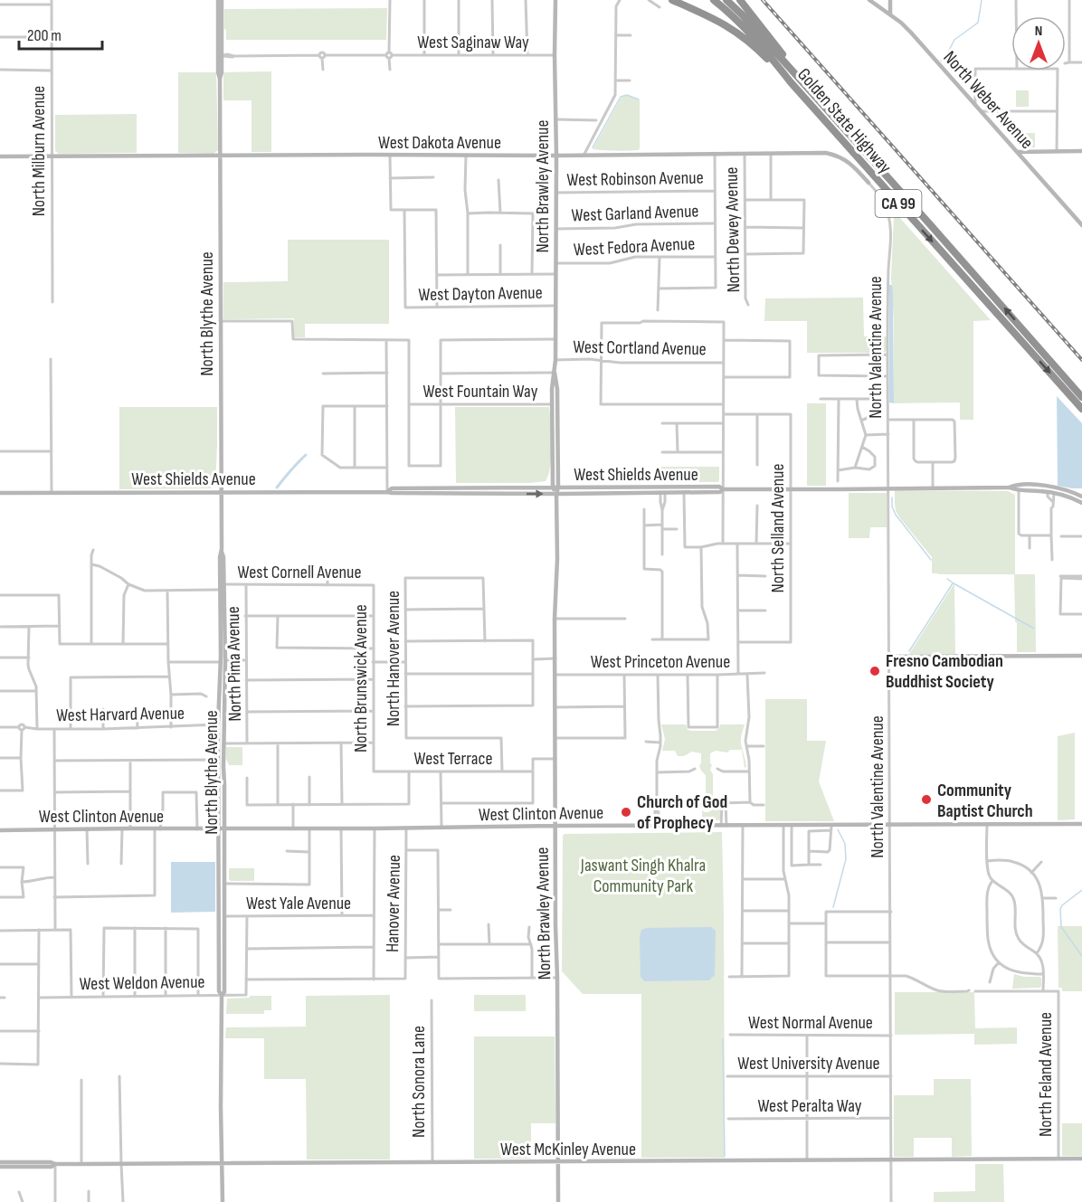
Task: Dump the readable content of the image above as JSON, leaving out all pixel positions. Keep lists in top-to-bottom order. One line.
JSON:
{"streets":{"highway":["Golden State Highway","CA 99"],"street":["West Saginaw Way","North Weber Avenue","West Dakota Avenue","North Milburn Avenue","West Robinson Avenue","North Brawley Avenue","West Garland Avenue","North Dewey Avenue","West Fedora Avenue","West Dayton Avenue","North Blythe Avenue","West Cortland Avenue","North Valentine Avenue","West Fountain Way","West Shields Avenue","North Selland Avenue","West Cornell Avenue","North Hanover Avenue","West Princeton Avenue","North Pima Avenue","North Brunswick Avenue","West Harvard Avenue","West Terrace","West Clinton Avenue","West Yale Avenue","Hanover Avenue","West Weldon Avenue","West Normal Avenue","West University Avenue","North Feland Avenue","North Sonora Lane","West Peralta Way","West McKinley Avenue"]},"crossings":[["West Saginaw Way","North Brawley Avenue"],["West Saginaw Way","North Blythe Avenue"],["West Dakota Avenue","North Milburn Avenue"],["West Dakota Avenue","North Brawley Avenue"],["West Dakota Avenue","North Dewey Avenue"],["West Dakota Avenue","North Blythe Avenue"],["West Dakota Avenue","North Valentine Avenue"],["West Robinson Avenue","North Brawley Avenue"],["North Brawley Avenue","West Garland Avenue"],["North Brawley Avenue","West Fedora Avenue"],["North Brawley Avenue","West Dayton Avenue"],["North Brawley Avenue","West Cortland Avenue"],["North Brawley Avenue","West Fountain Way"],["North Brawley Avenue","West Shields Avenue"],["North Brawley Avenue","West Princeton Avenue"],["North Brawley Avenue","West Clinton Avenue"],["North Brawley Avenue","West McKinley Avenue"],["North Blythe Avenue","West Shields Avenue"],["North Blythe Avenue","West Cornell Avenue"],["North Blythe Avenue","West Harvard Avenue"],["North Blythe Avenue","West Clinton Avenue"],["North Blythe Avenue","West Yale Avenue"],["North Blythe Avenue","West Weldon Avenue"],["North Blythe Avenue","West McKinley Avenue"],["North Valentine Avenue","West Shields Avenue"],["North Valentine Avenue","West Clinton Avenue"],["North Valentine Avenue","West Normal Avenue"],["North Valentine Avenue","West University Avenue"],["North Valentine Avenue","West Peralta Way"],["North Valentine Avenue","West McKinley Avenue"],["West Shields Avenue","North Selland Avenue"],["West Cornell Avenue","North Pima Avenue"],["West Cornell Avenue","North Brunswick Avenue"],["North Hanover Avenue","West Terrace"],["North Brunswick Avenue","West Terrace"],["West Clinton Avenue","Hanover Avenue"],["North Feland Avenue","West McKinley Avenue"],["North Sonora Lane","West McKinley Avenue"]],"parks":["Jaswant Singh Khalra Community Park"],"places":["Fresno Cambodian Buddhist Society","Community Baptist Church","Church of God of Prophecy"],"scale_bar":"200 m","north":"top"}
